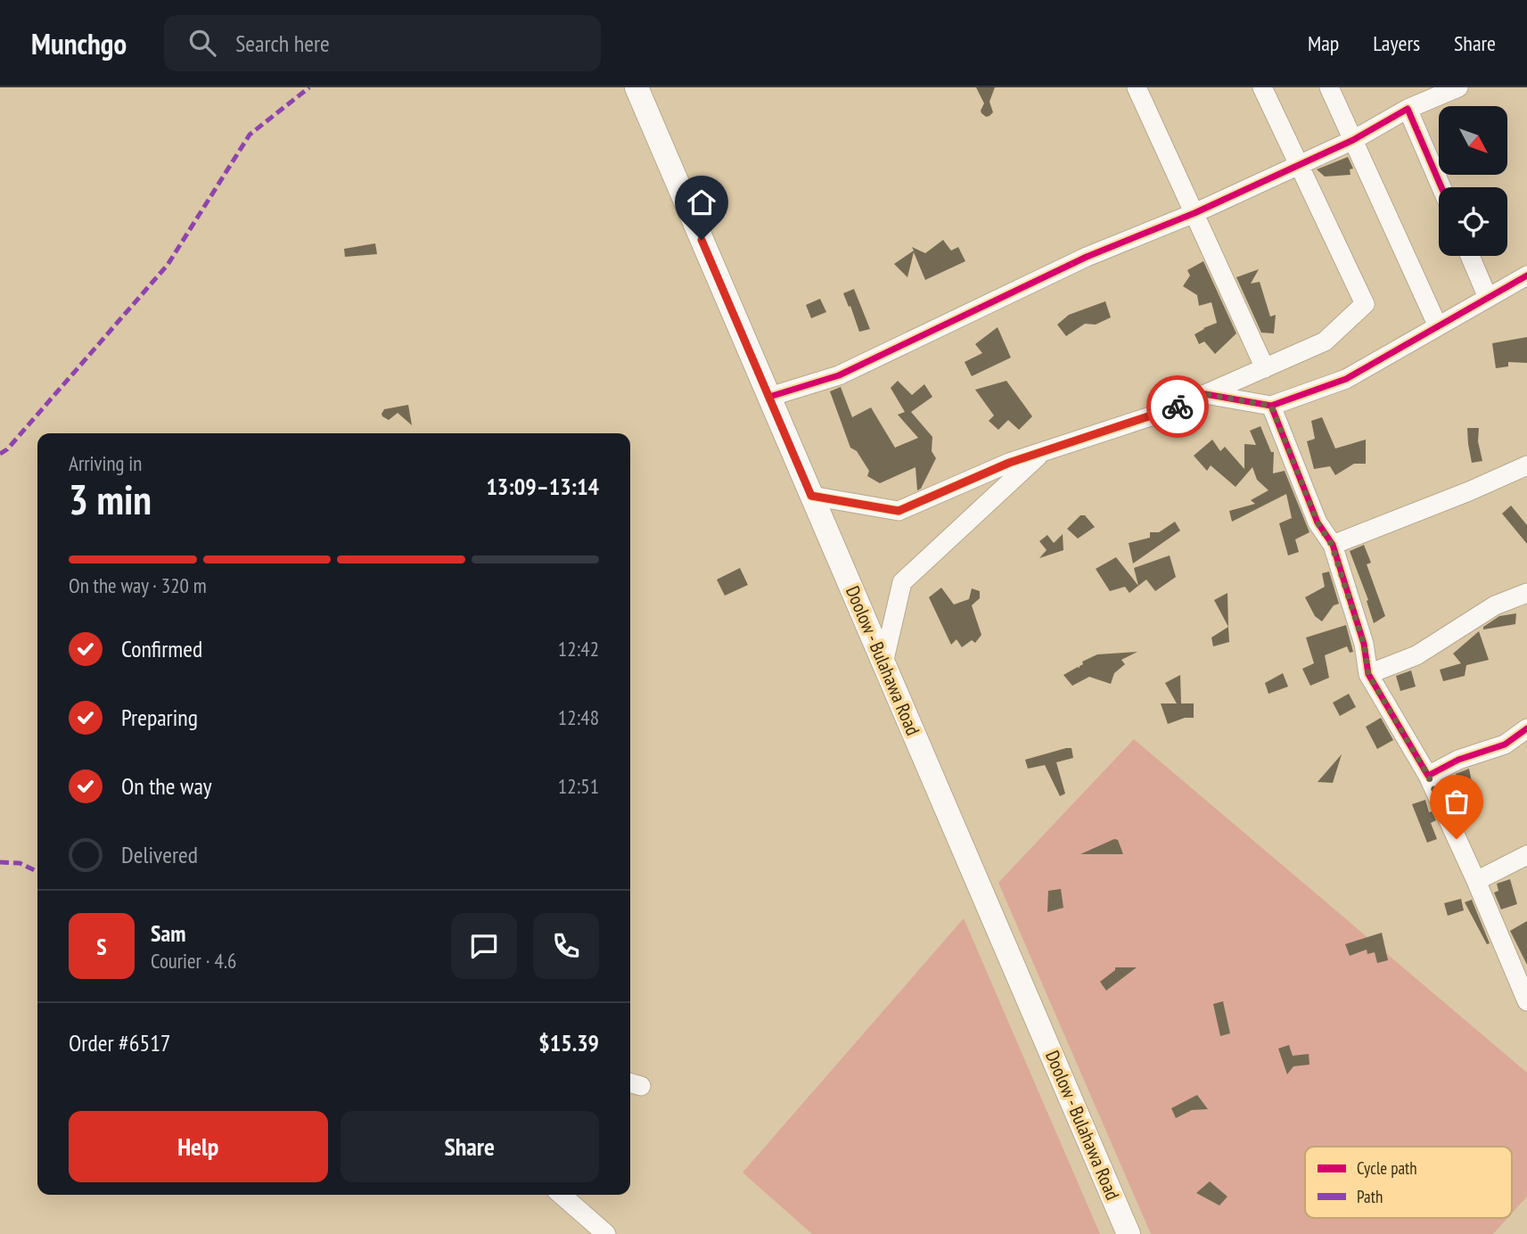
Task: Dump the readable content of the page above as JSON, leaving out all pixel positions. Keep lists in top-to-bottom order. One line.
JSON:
{"streets":{"main road":["Doolow - Bulahawa Road"]},"legend":["Cycle path","Path"],"north":"bottom right","page":{"header":"Munchgo","search":"Search here","nav":["Map","Layers","Share"],"heading":["3 min","Arriving in","13:09–13:14"],"panel":["Sam","Courier · 4.6","Order #6517","$15.39"],"bar":"On the way · 320 m","list":[["Confirmed","12:42"],["Preparing","12:48"],["On the way","12:51"],"Delivered"],"round":"S","buttons":["Help","Share"]}}
